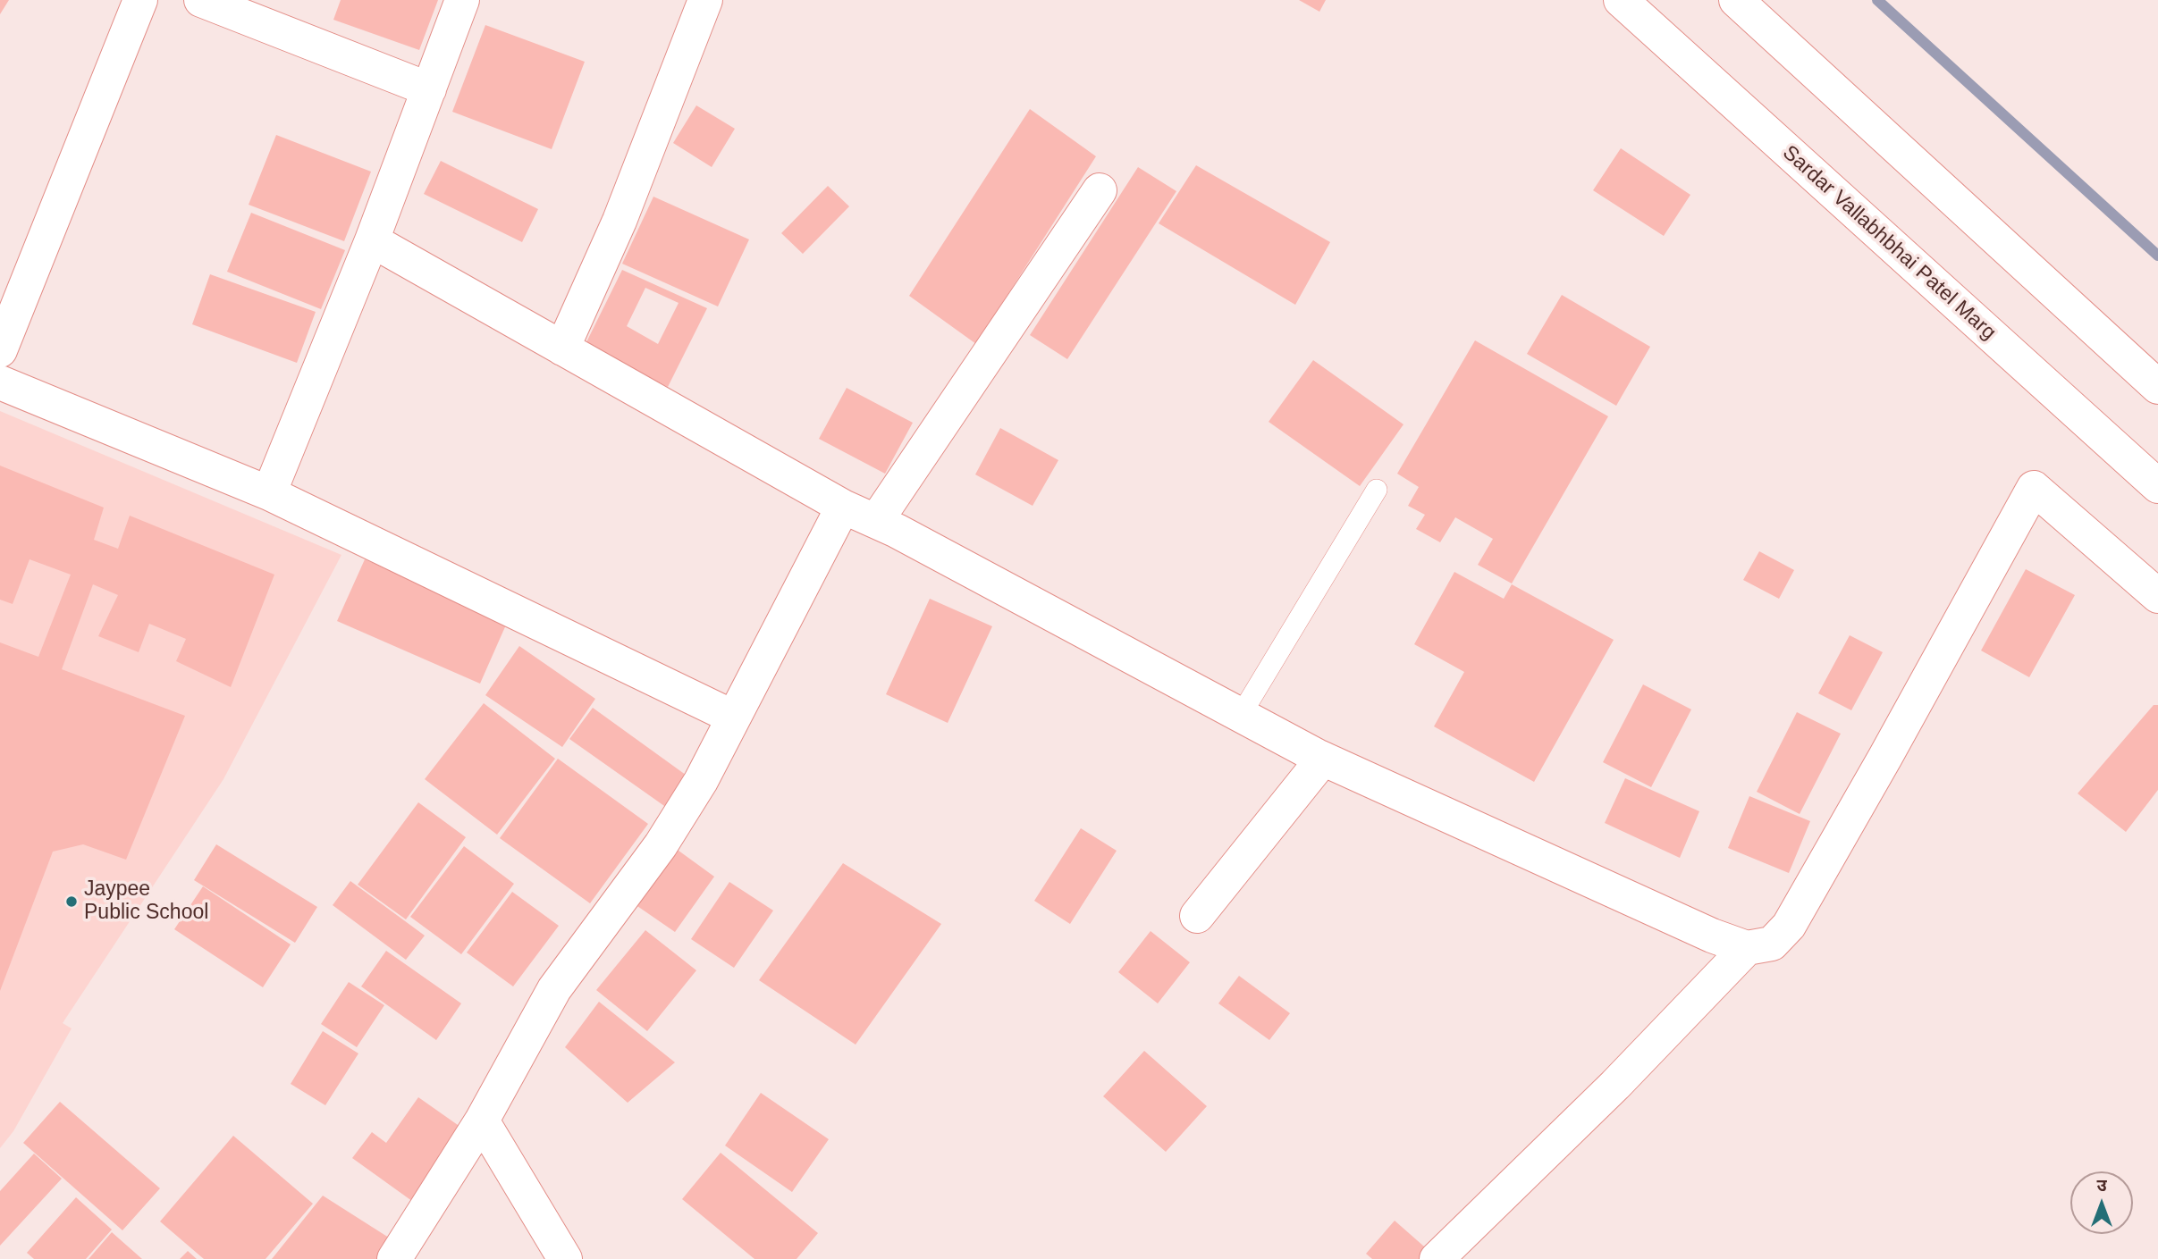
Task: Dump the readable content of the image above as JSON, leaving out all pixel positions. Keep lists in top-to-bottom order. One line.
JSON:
{"streets":{"street":["Sardar Vallabhbhai Patel Marg"]},"places":["Jaypee Public School"],"north":"top"}
